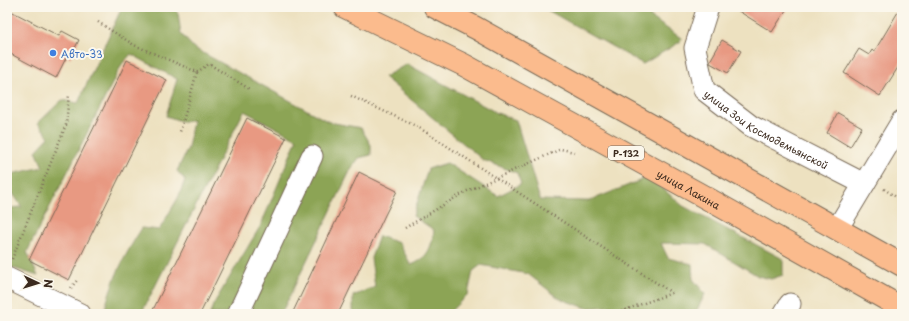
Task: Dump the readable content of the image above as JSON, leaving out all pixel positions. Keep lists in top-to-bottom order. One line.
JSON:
{"streets":{"highway":["Р-132","улица Лакина"],"street":["улица Зои Космодемьянской"]},"places":["Авто-33"],"north":"right"}
